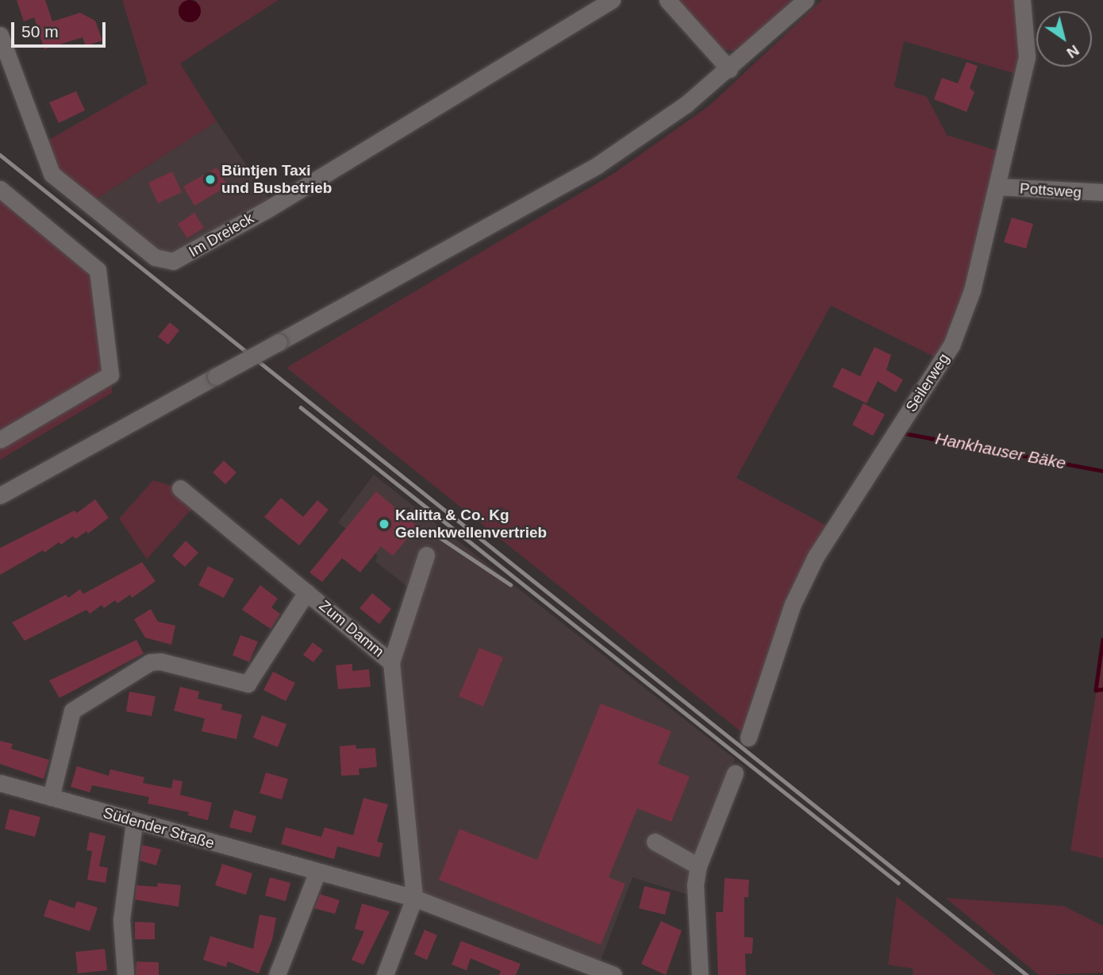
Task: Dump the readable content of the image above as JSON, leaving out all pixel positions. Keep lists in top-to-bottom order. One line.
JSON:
{"streets":{"street":["Pottsweg","Im Dreieck","Seilerweg","Zum Damm","Südender Straße"]},"crossings":[["Pottsweg","Seilerweg"],["Zum Damm","Südender Straße"]],"water":["Hankhauser Bäke"],"places":["Büntjen Taxi und Busbetrieb","Kalitta & Co. Kg Gelenkwellenvertrieb"],"scale_bar":"50 m","north":"bottom right"}
